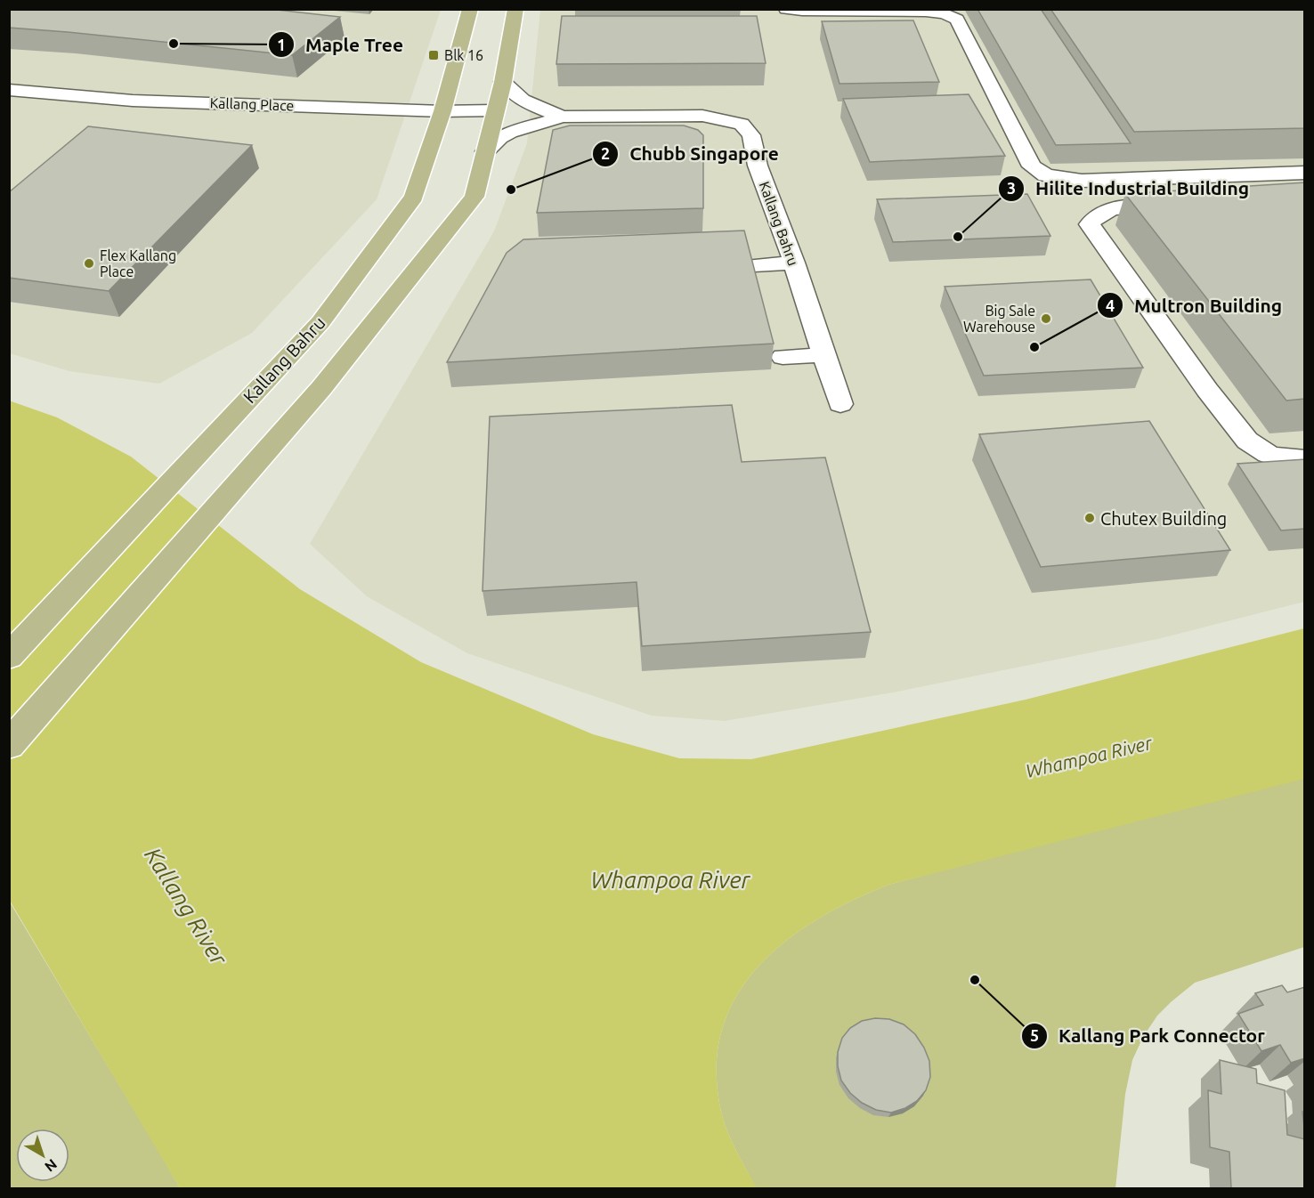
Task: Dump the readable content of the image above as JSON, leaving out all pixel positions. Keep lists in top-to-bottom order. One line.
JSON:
{"streets":{"main road":["Kallang Bahru"],"street":["Kallang Place"]},"crossings":[["Kallang Place","Kallang Bahru"]],"water":["Whampoa River","Kallang River"],"places":{"other":["Maple Tree","Chubb Singapore","Hilite Industrial Building","Flex Kallang Place","Big Sale Warehouse","Multron Building","Chutex Building","Kallang Park Connector"],"transit":["Blk 16"]},"north":"bottom right"}
